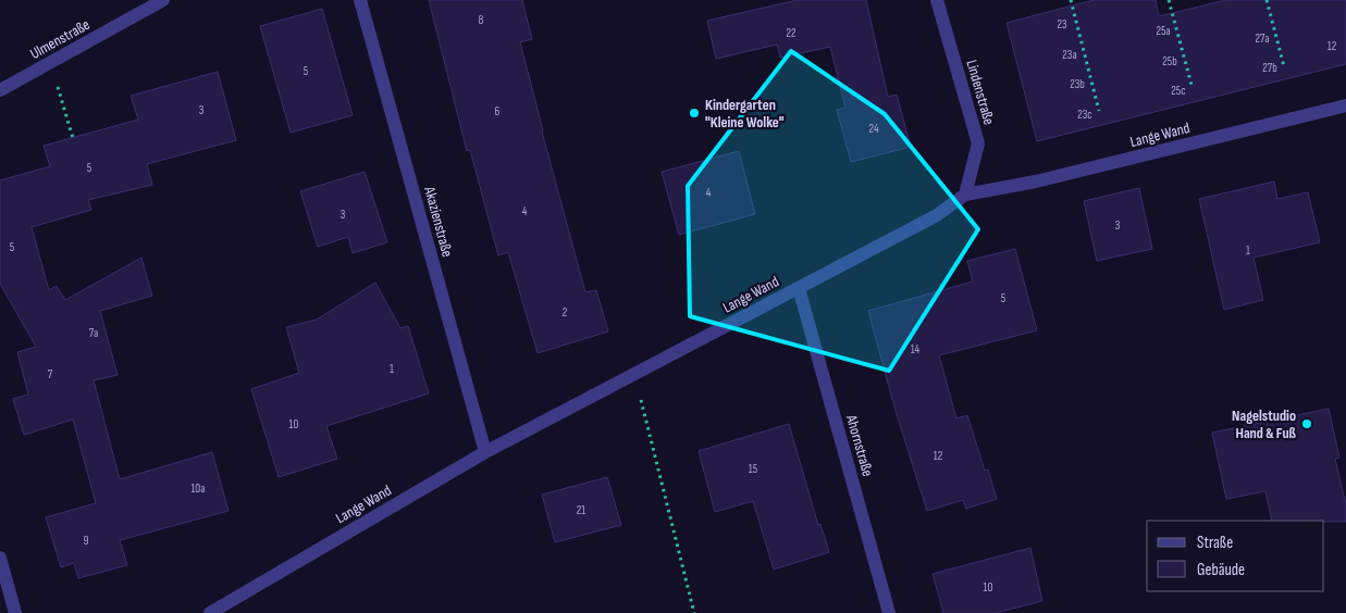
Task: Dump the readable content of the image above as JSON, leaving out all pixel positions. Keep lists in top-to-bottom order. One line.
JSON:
{"streets":{"street":["Ulmenstraße","Lindenstraße","Lange Wand","Akazienstraße","Ahornstraße"]},"crossings":[["Lindenstraße","Lange Wand"],["Lange Wand","Akazienstraße"],["Lange Wand","Ahornstraße"]],"places":["Kindergarten \"Kleine Wolke\"","Nagelstudio Hand & Fuß"],"house_numbers":["8","23","25a","22","27a","12","23a","25b","27b","5","23b","25c","3","6","23c","24","5","4","4","3","3","5","1","5","2","7a","14","1","7","10","12","15","10a","21","9","10"],"legend":["Straße","Gebäude"]}
